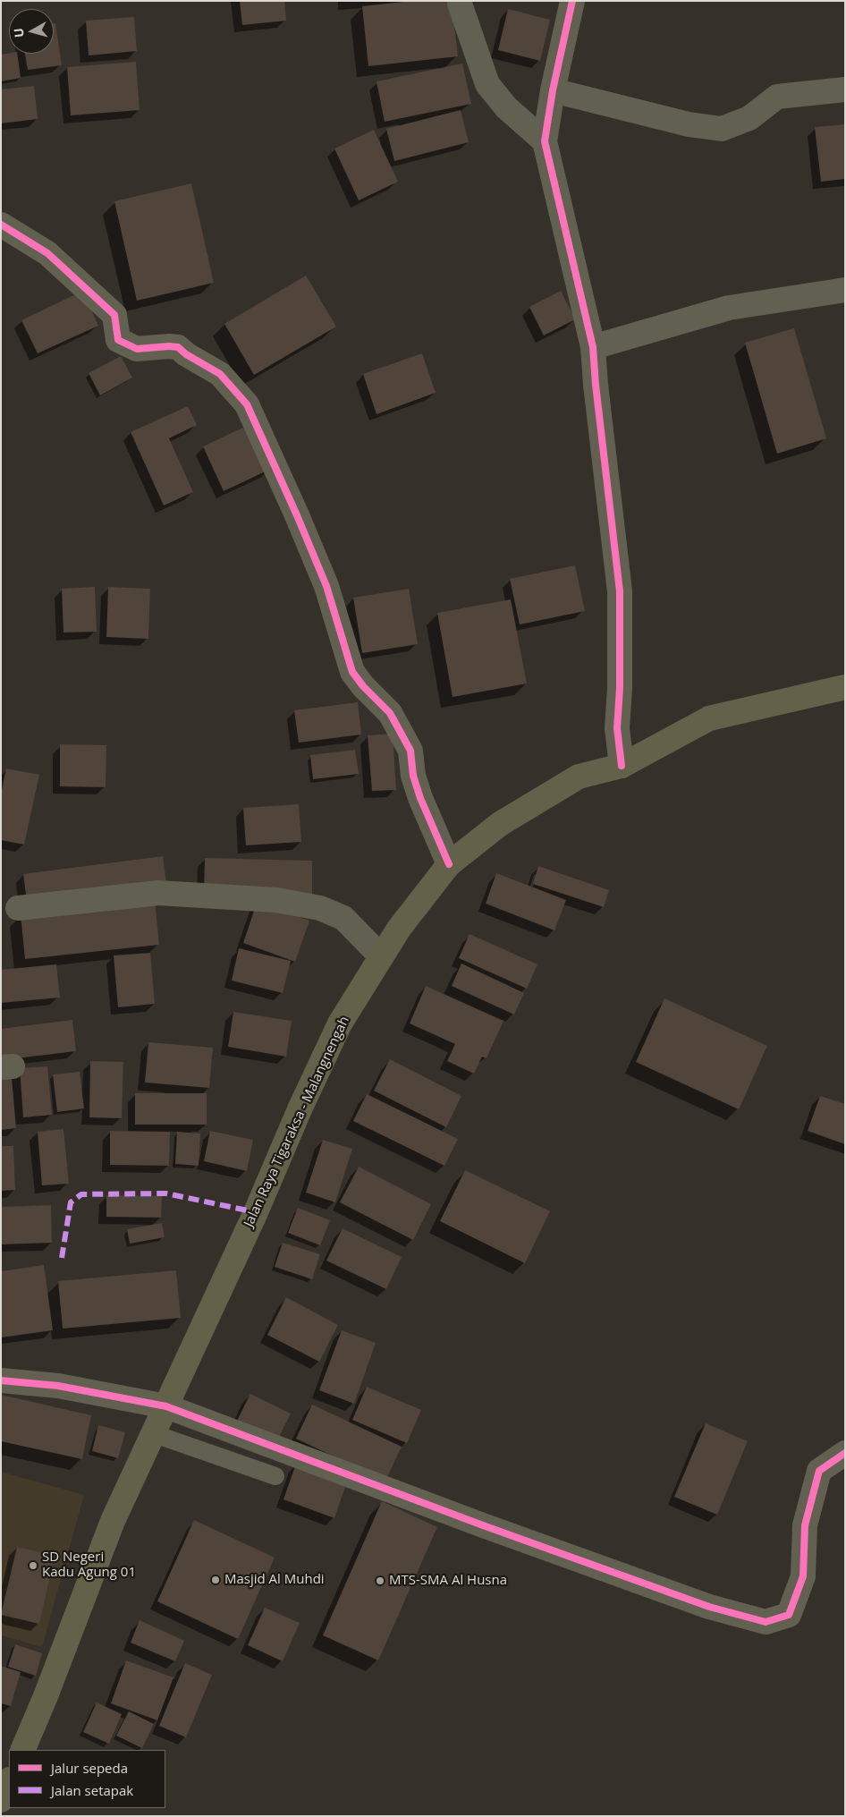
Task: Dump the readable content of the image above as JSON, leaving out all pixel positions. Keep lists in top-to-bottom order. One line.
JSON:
{"streets":{"main road":["Jalan Raya Tigaraksa - Malangnengah"]},"places":["SD Negeri Kadu Agung 01","Masjid Al Muhdi","MTS-SMA Al Husna"],"legend":["Jalur sepeda","Jalan setapak"],"north":"left"}
